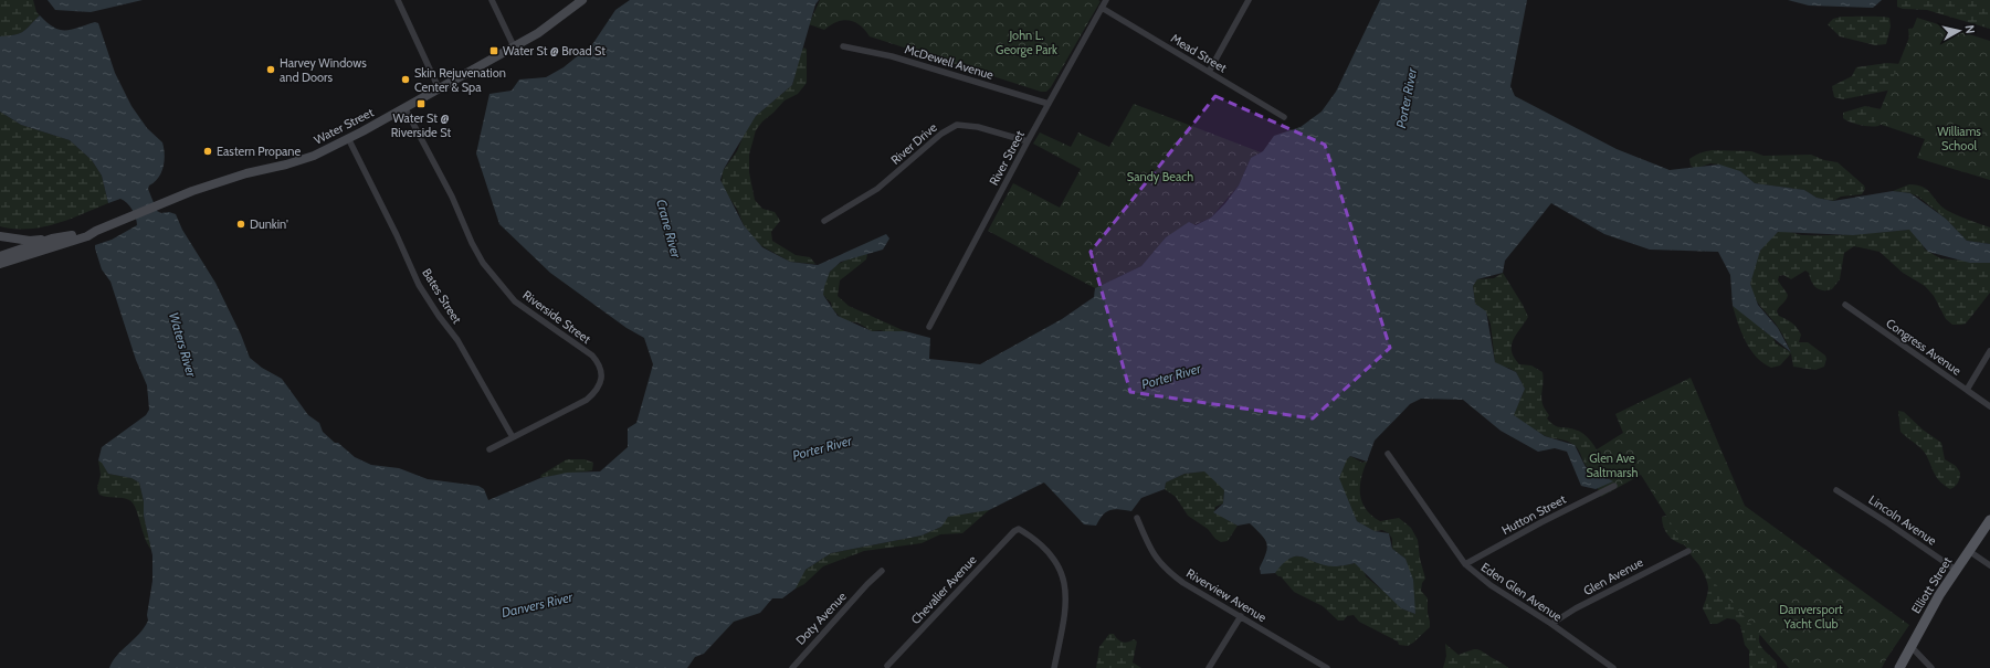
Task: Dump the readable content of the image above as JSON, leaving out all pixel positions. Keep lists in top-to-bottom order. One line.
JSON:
{"streets":{"main road":["Water Street","Elliott Street"],"street":["Mead Street","McDewell Avenue","River Drive","River Street","Bates Street","Riverside Street","Congress Avenue","Hutton Street","Lincoln Avenue","Glen Avenue","Chevalier Avenue","Eden Glen Avenue","Riverview Avenue","Doty Avenue"]},"crossings":[["Mead Street","River Street"],["McDewell Avenue","River Street"],["Water Street","Bates Street"],["Water Street","Riverside Street"],["River Drive","River Street"],["Bates Street","Riverside Street"],["Hutton Street","Eden Glen Avenue"],["Lincoln Avenue","Elliott Street"],["Glen Avenue","Eden Glen Avenue"]],"water":["Porter River","Crane River","Waters River","Danvers River"],"parks":["John L. George Park","Williams School","Sandy Beach","Glen Ave Saltmarsh","Danversport Yacht Club"],"places":{"transit":["Water St @ Broad St","Water St @ Riverside St"],"other":["Harvey Windows and Doors","Skin Rejuvenation Center & Spa","Eastern Propane","Dunkin'"]},"north":"right"}
